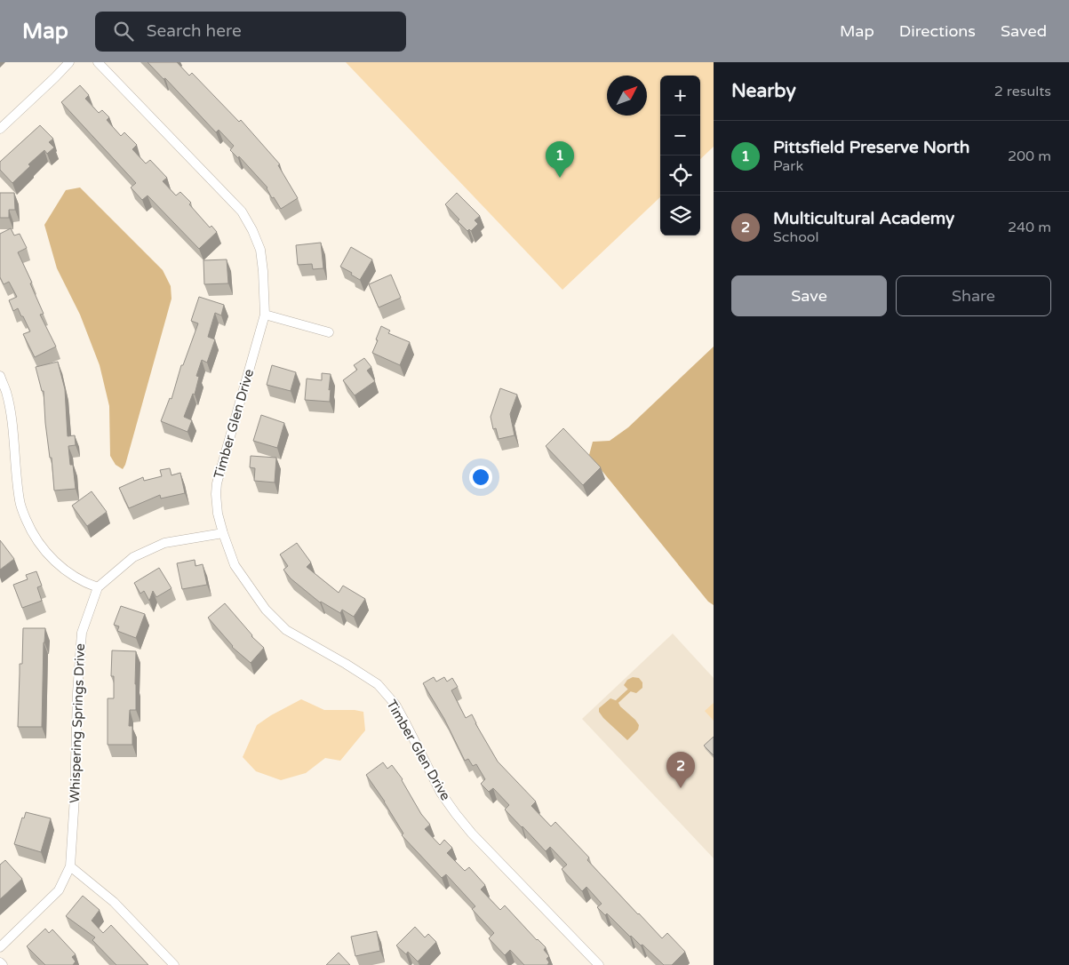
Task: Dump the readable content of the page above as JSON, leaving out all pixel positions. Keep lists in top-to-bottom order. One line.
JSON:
{"streets":{"street":["Timber Glen Drive","Whispering Springs Drive"]},"north":"top right","page":{"header":"Map","search":"Search here","nav":["Map","Directions","Saved"],"heading":["Nearby","2 results"],"map_buttons":["+","−"],"list":[{"mark":"1","name":"Pittsfield Preserve North","note":"Park","value":"200 m"},{"mark":"2","name":"Multicultural Academy","note":"School","value":"240 m"}],"pins":["1","2"],"buttons":["Save","Share"]}}
